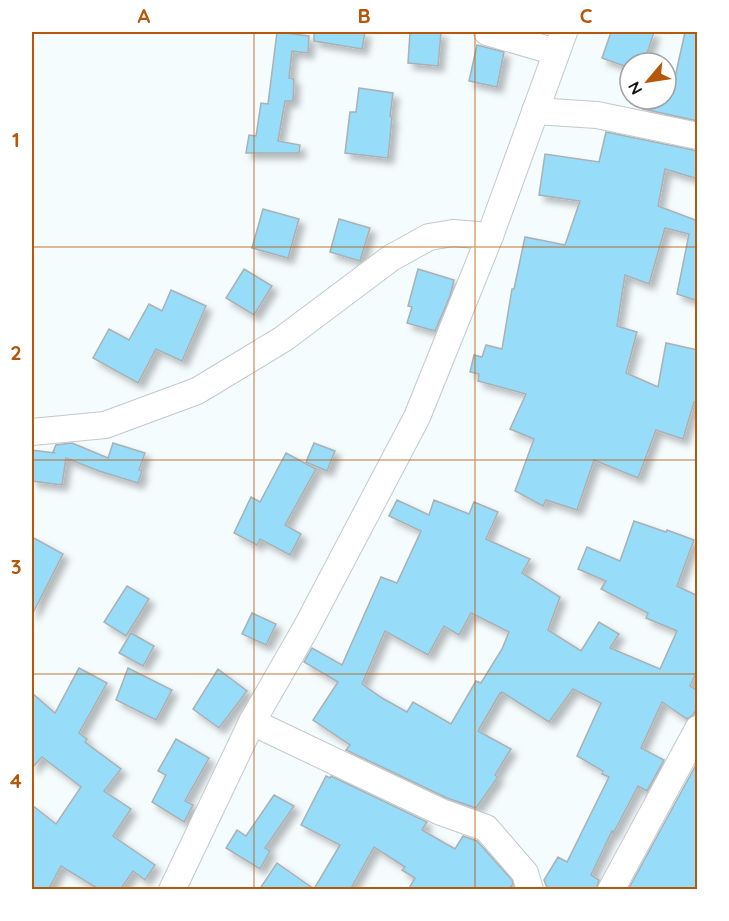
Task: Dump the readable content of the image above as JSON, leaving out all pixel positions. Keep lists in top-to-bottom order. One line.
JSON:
{"north":"bottom left","grid":{"columns":["A","B","C"],"rows":["1","2","3","4"]}}
